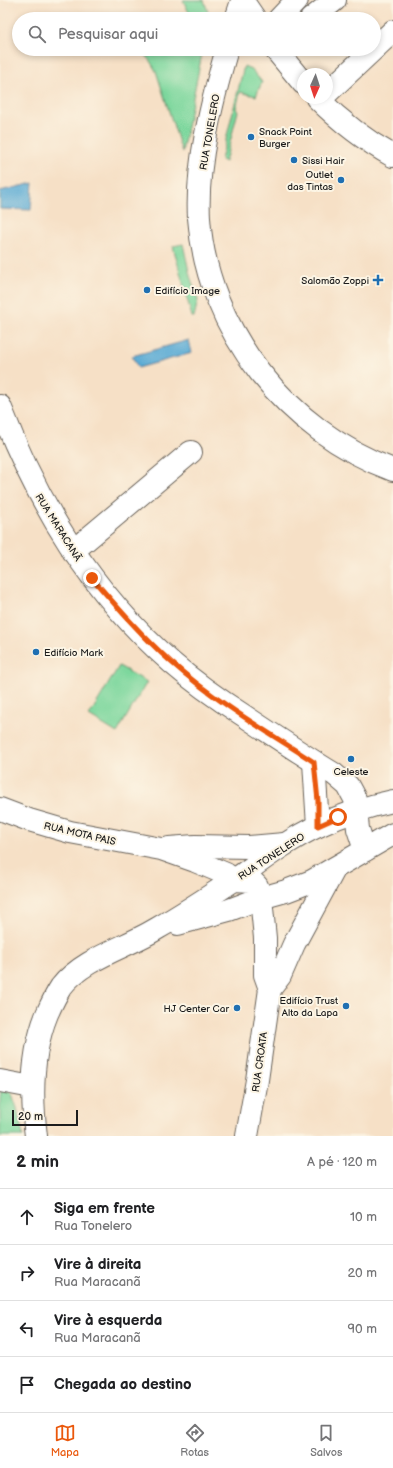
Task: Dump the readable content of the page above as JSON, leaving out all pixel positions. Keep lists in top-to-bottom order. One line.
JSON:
{"streets":{"street":["RUA TONELERO","RUA MARACANÃ","RUA MOTA PAIS","RUA CROATA"]},"crossings":[["RUA TONELERO","RUA MARACANÃ"],["RUA TONELERO","RUA MOTA PAIS"],["RUA TONELERO","RUA CROATA"],["RUA MOTA PAIS","RUA CROATA"]],"places":{"other":["Snack Point Burger","Sissi Hair","Outlet das Tintas","Edifício Image","Edifício Mark","Celeste","Edifício Trust Alto da Lapa","HJ Center Car"],"health":["Salomão Zoppi"]},"scale_bar":"20 m","north":"bottom","page":{"search":"Pesquisar aqui","scale":"20 m","heading":["2 min","A pé · 120 m"],"list":[["Siga em frente","Rua Tonelero","10 m"],["Vire à direita","Rua Maracanã","20 m"],["Vire à esquerda","Rua Maracanã","90 m"],"Chegada ao destino"],"nav":["Mapa","Rotas","Salvos"]}}
